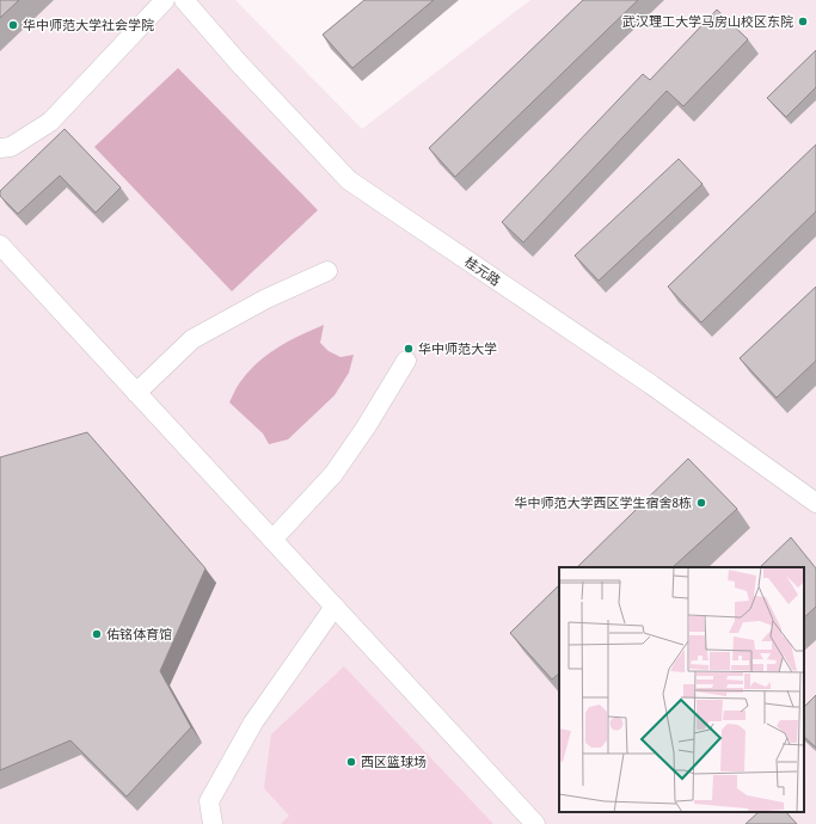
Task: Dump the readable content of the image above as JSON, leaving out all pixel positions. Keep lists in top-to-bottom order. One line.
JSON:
{"streets":{"street":["桂元路"]},"places":["武汉理工大学马房山校区东院","华中师范大学社会学院","华中师范大学","华中师范大学西区学生宿舍8栋","佑铭体育馆","西区篮球场"]}
